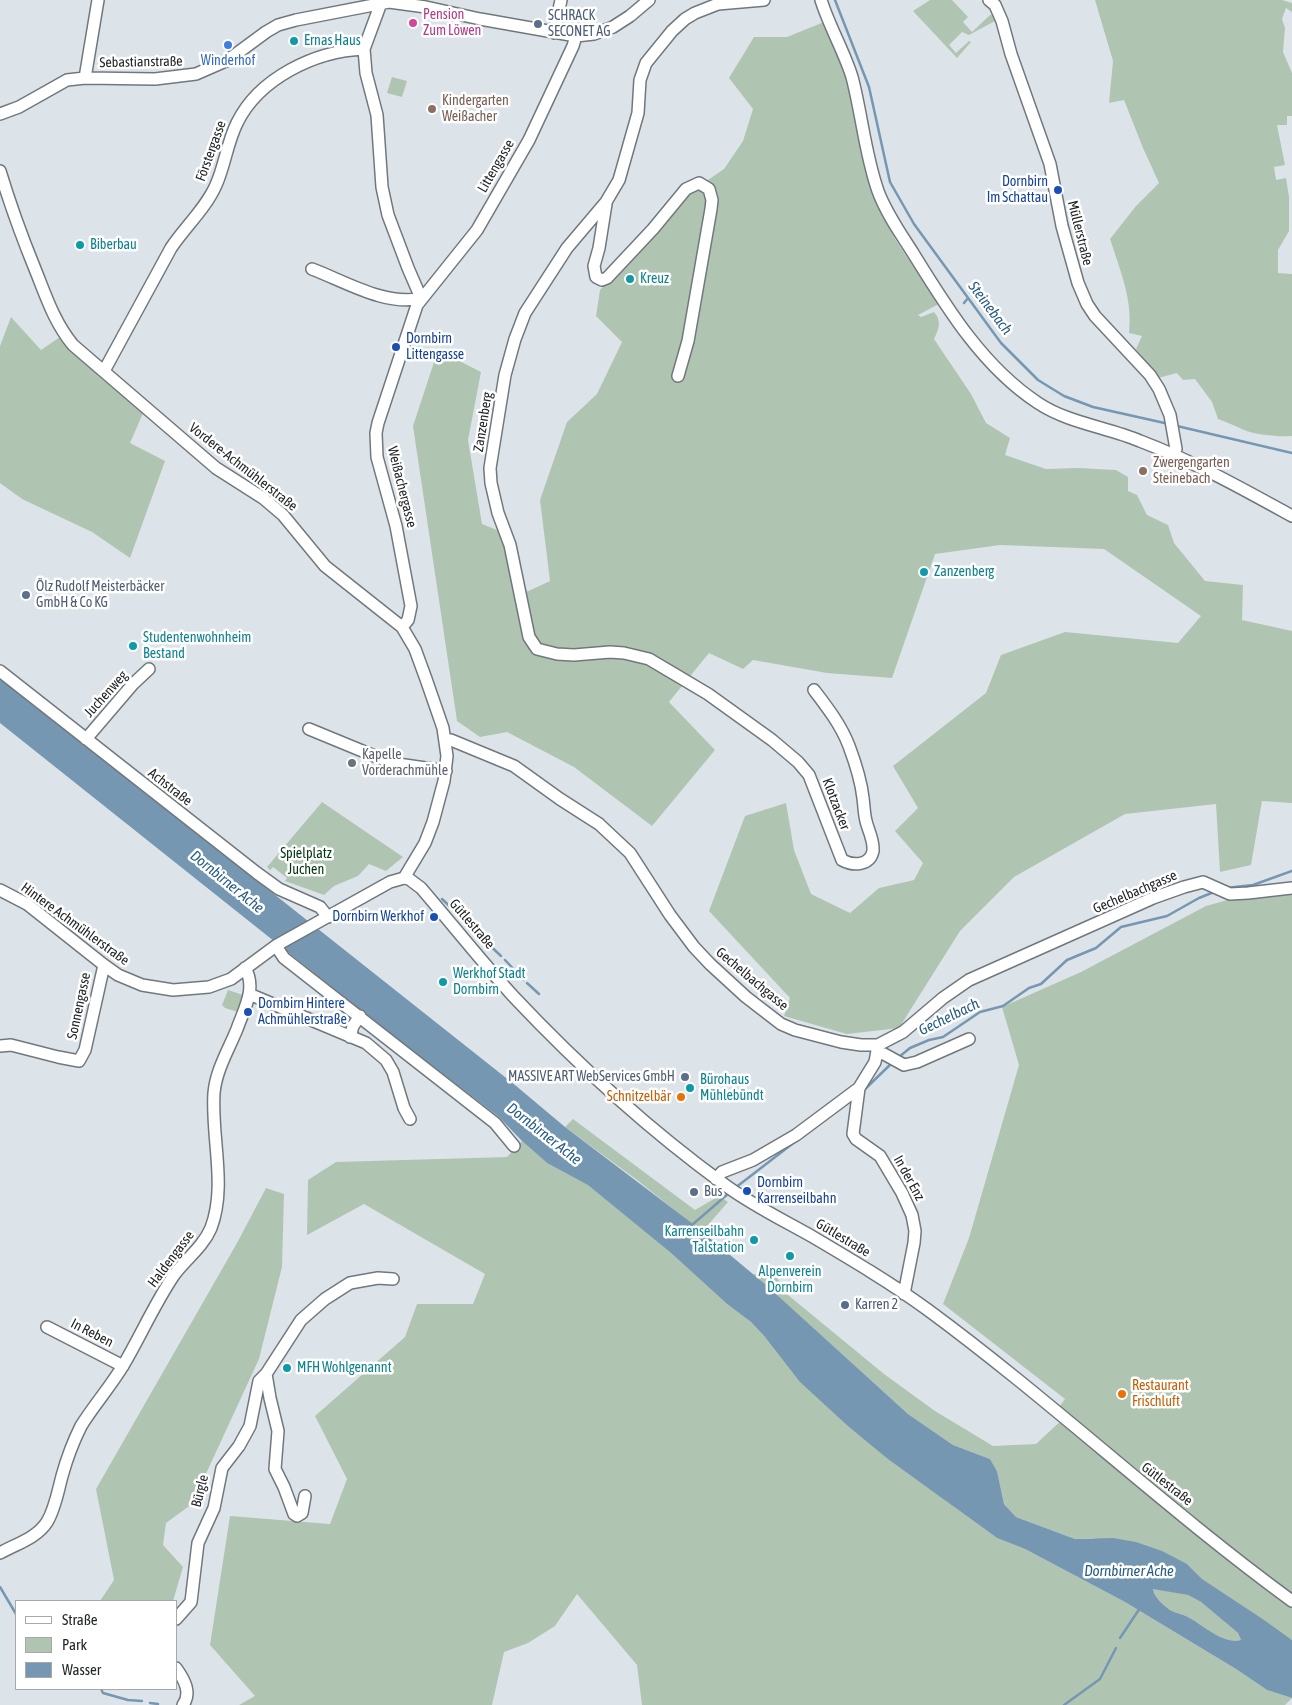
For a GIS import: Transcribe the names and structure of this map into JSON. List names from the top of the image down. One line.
{"streets":{"street":["Sebastianstraße","Förstergasse","Littengasse","Müllerstraße","Zanzenberg","Vordere-Achmühlerstraße","Weißachergasse","Juchenweg","Achstraße","Klotzacker","Gechelbachgasse","Hintere Achmühlerstraße","Gütlestraße","Sonnengasse","In der Enz","Haldengasse","In Reben","Bürgle"]},"crossings":[["Sebastianstraße","Littengasse"],["Förstergasse","Vordere-Achmühlerstraße"],["Littengasse","Weißachergasse"],["Zanzenberg","Klotzacker"],["Vordere-Achmühlerstraße","Weißachergasse"],["Vordere-Achmühlerstraße","Gechelbachgasse"],["Vordere-Achmühlerstraße","Gütlestraße"],["Juchenweg","Achstraße"],["Gechelbachgasse","In der Enz"],["Hintere Achmühlerstraße","Sonnengasse"],["Gütlestraße","In der Enz"],["Haldengasse","In Reben"]],"water":["Steinebach","Dornbirner Ache","Gechelbach"],"parks":["Spielplatz Juchen"],"places":["Pension Zum Löwen","SCHRACK SECONET AG","Ernas Haus","Winderhof","Kindergarten Weißacher","Dornbirn Im Schattau","Biberbau","Kreuz","Dornbirn Littengasse","Zwergengarten Steinebach","Zanzenberg","Ölz Rudolf Meisterbäcker GmbH & Co KG","Studentenwohnheim Bestand","Kapelle Vorderachmühle","Dornbirn Werkhof","Werkhof Stadt Dornbirn","Dornbirn Hintere Achmühlerstraße","MASSIVE ART WebServices GmbH","Bürohaus Mühlebündt","Schnitzelbär","Dornbirn Karrenseilbahn","Bus","Karrenseilbahn Talstation","Alpenverein Dornbirn","Karren 2","MFH Wohlgenannt","Restaurant Frischluft"],"legend":["Straße","Park","Wasser"]}
